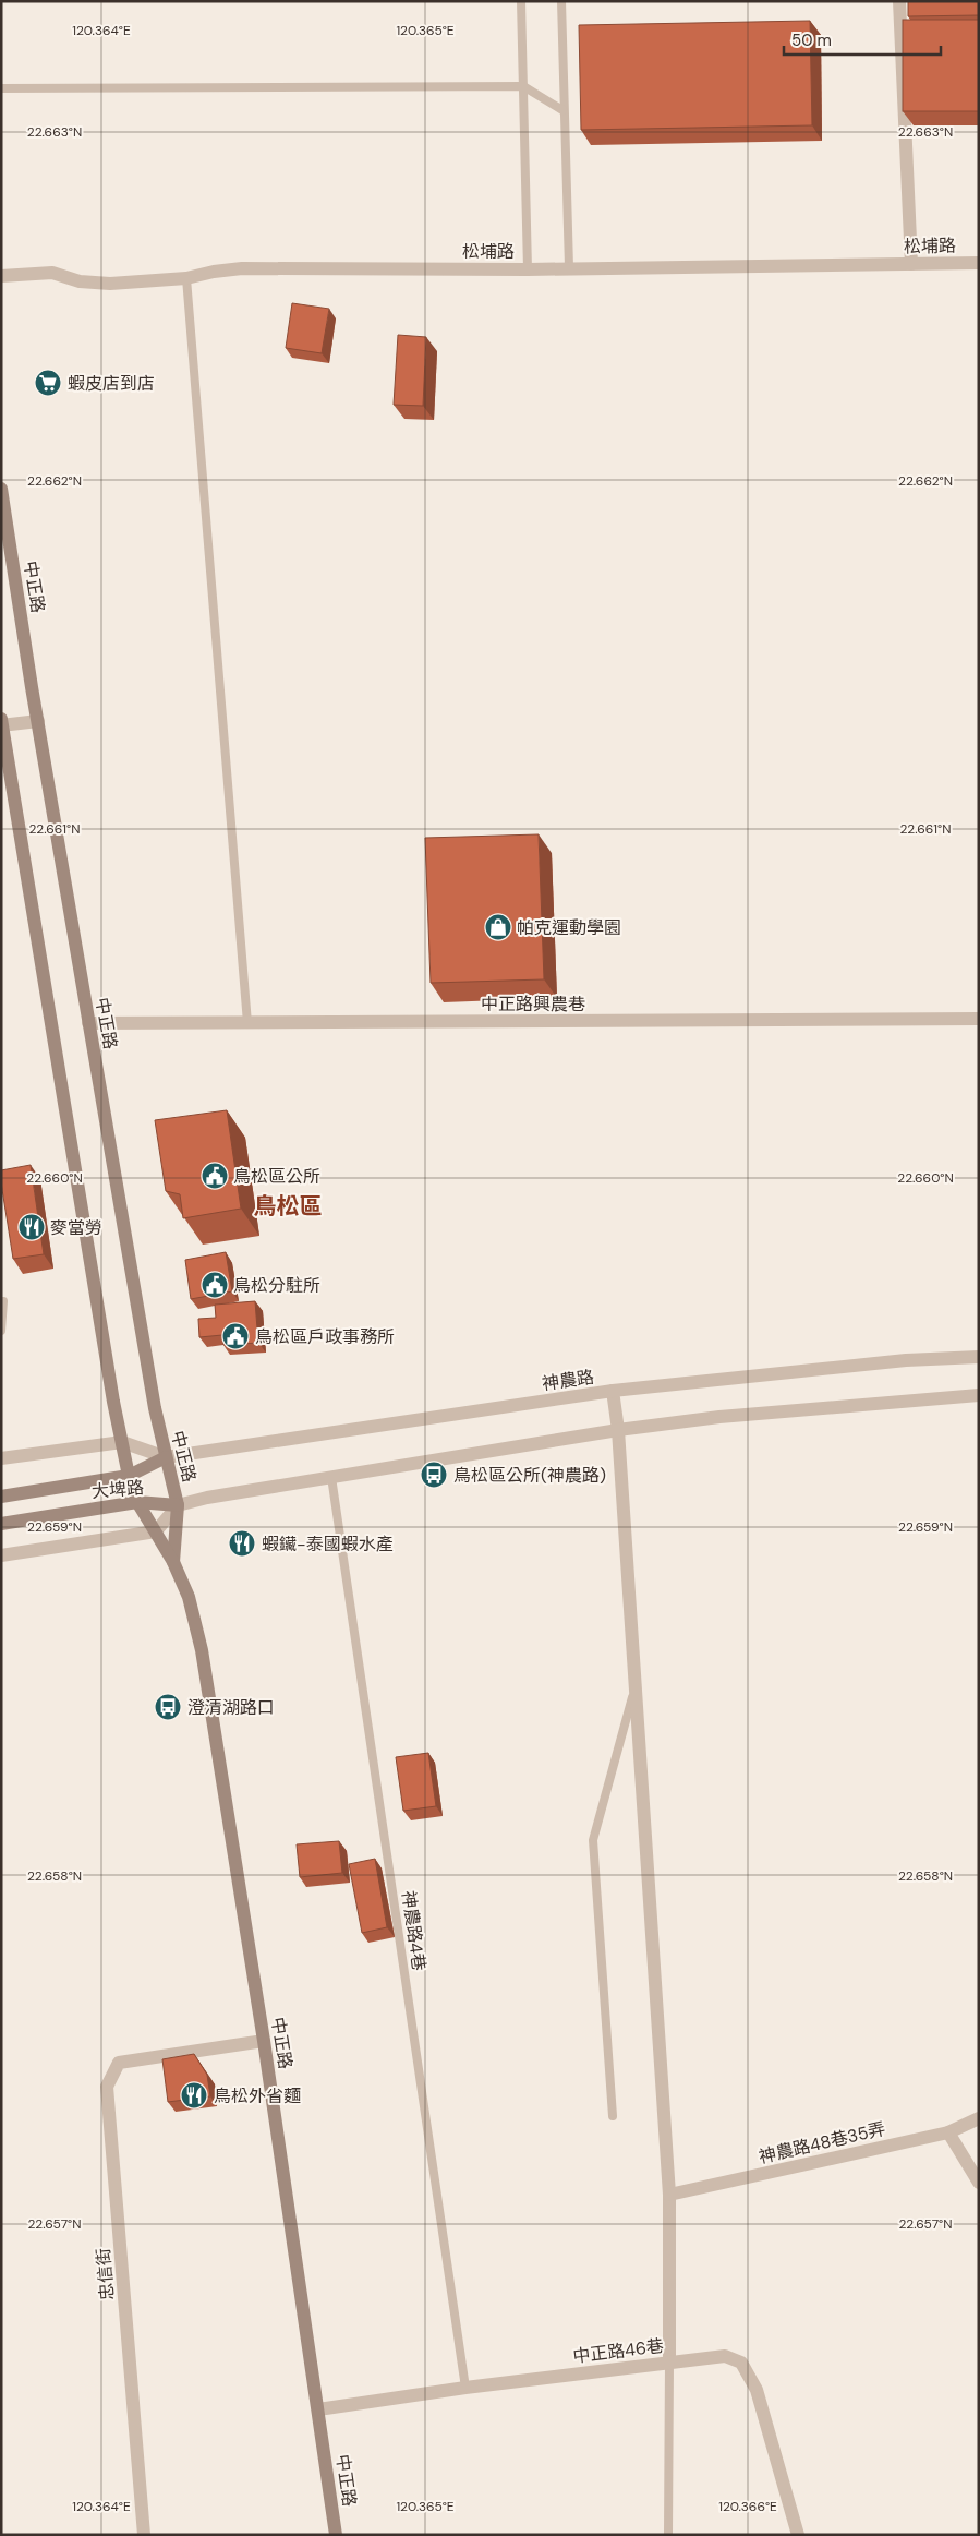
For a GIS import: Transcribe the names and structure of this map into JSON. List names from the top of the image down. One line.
{"streets":{"main road":["中正路","大埤路"],"street":["松埔路","中正路興農巷","神農路","神農路48巷35弄","忠信街","中正路46巷"],"lane":["神農路4巷"]},"crossings":[["中正路","中正路興農巷"],["中正路","神農路"],["中正路","大埤路"],["中正路","忠信街"],["中正路","中正路46巷"],["神農路","大埤路"],["神農路4巷","中正路46巷"]],"districts":["鳥松區"],"places":{"supermarket":["蝦皮店到店"],"shop":["帕克運動學園"],"public building":["鳥松區公所","鳥松分駐所","鳥松區戶政事務所"],"restaurant":["麥當勞","蝦鑶-泰國蝦水產","鳥松外省麵"],"bus stop":["鳥松區公所(神農路)","澄清湖路口"]},"scale_bar":"50 m","coordinates":["120.364°E","120.365°E","22.663°N","22.662°N","22.661°N","22.660°N","22.659°N","22.658°N","22.657°N","120.366°E"]}
